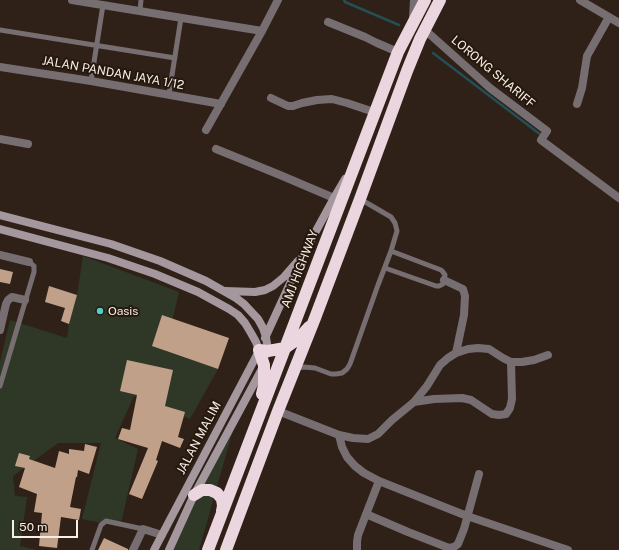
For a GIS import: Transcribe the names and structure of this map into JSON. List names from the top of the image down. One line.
{"streets":{"highway":["AMJ HIGHWAY"],"main road":["JALAN MALIM"],"street":["LORONG SHARIFF","JALAN PANDAN JAYA 1/12"]},"places":["Oasis"],"scale_bar":"50 m"}
